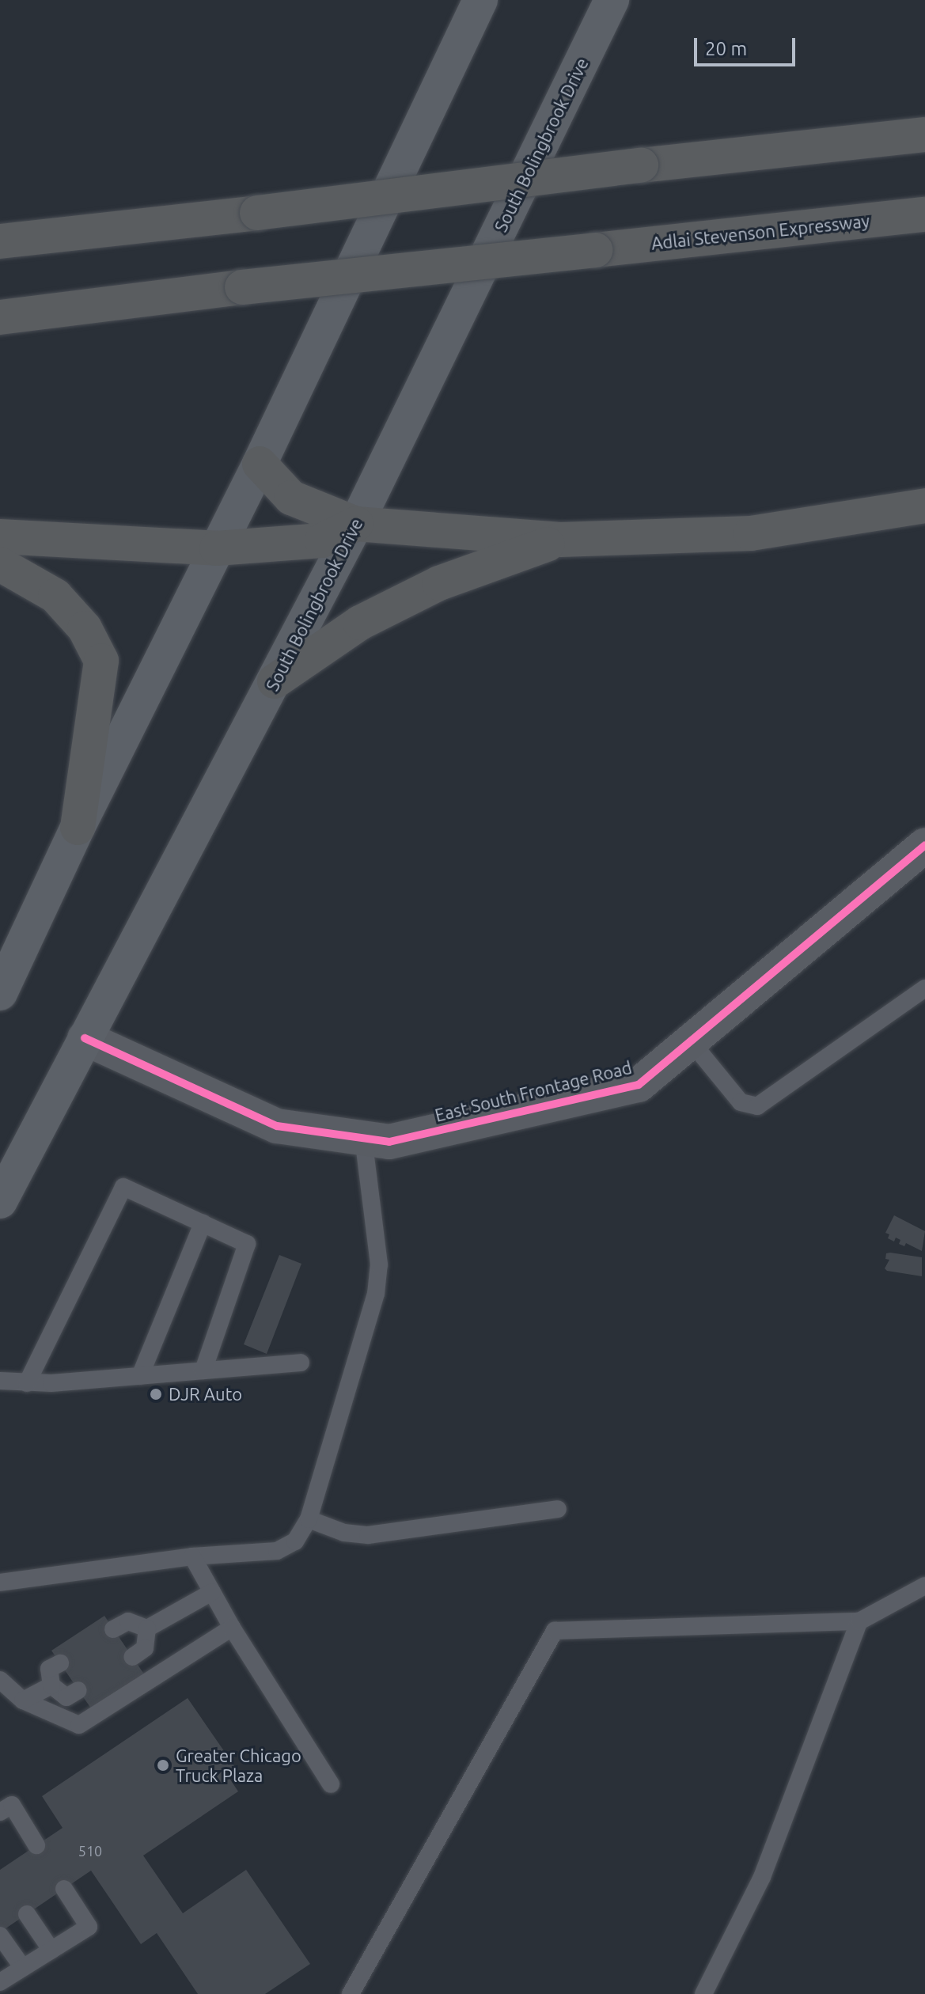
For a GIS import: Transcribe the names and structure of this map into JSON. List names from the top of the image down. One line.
{"streets":{"highway":["Adlai Stevenson Expressway"],"main road":["South Bolingbrook Drive"],"street":["East South Frontage Road"]},"crossings":[["South Bolingbrook Drive","East South Frontage Road"]],"places":["DJR Auto","Greater Chicago Truck Plaza"],"house_numbers":["510"],"scale_bar":"20 m"}
